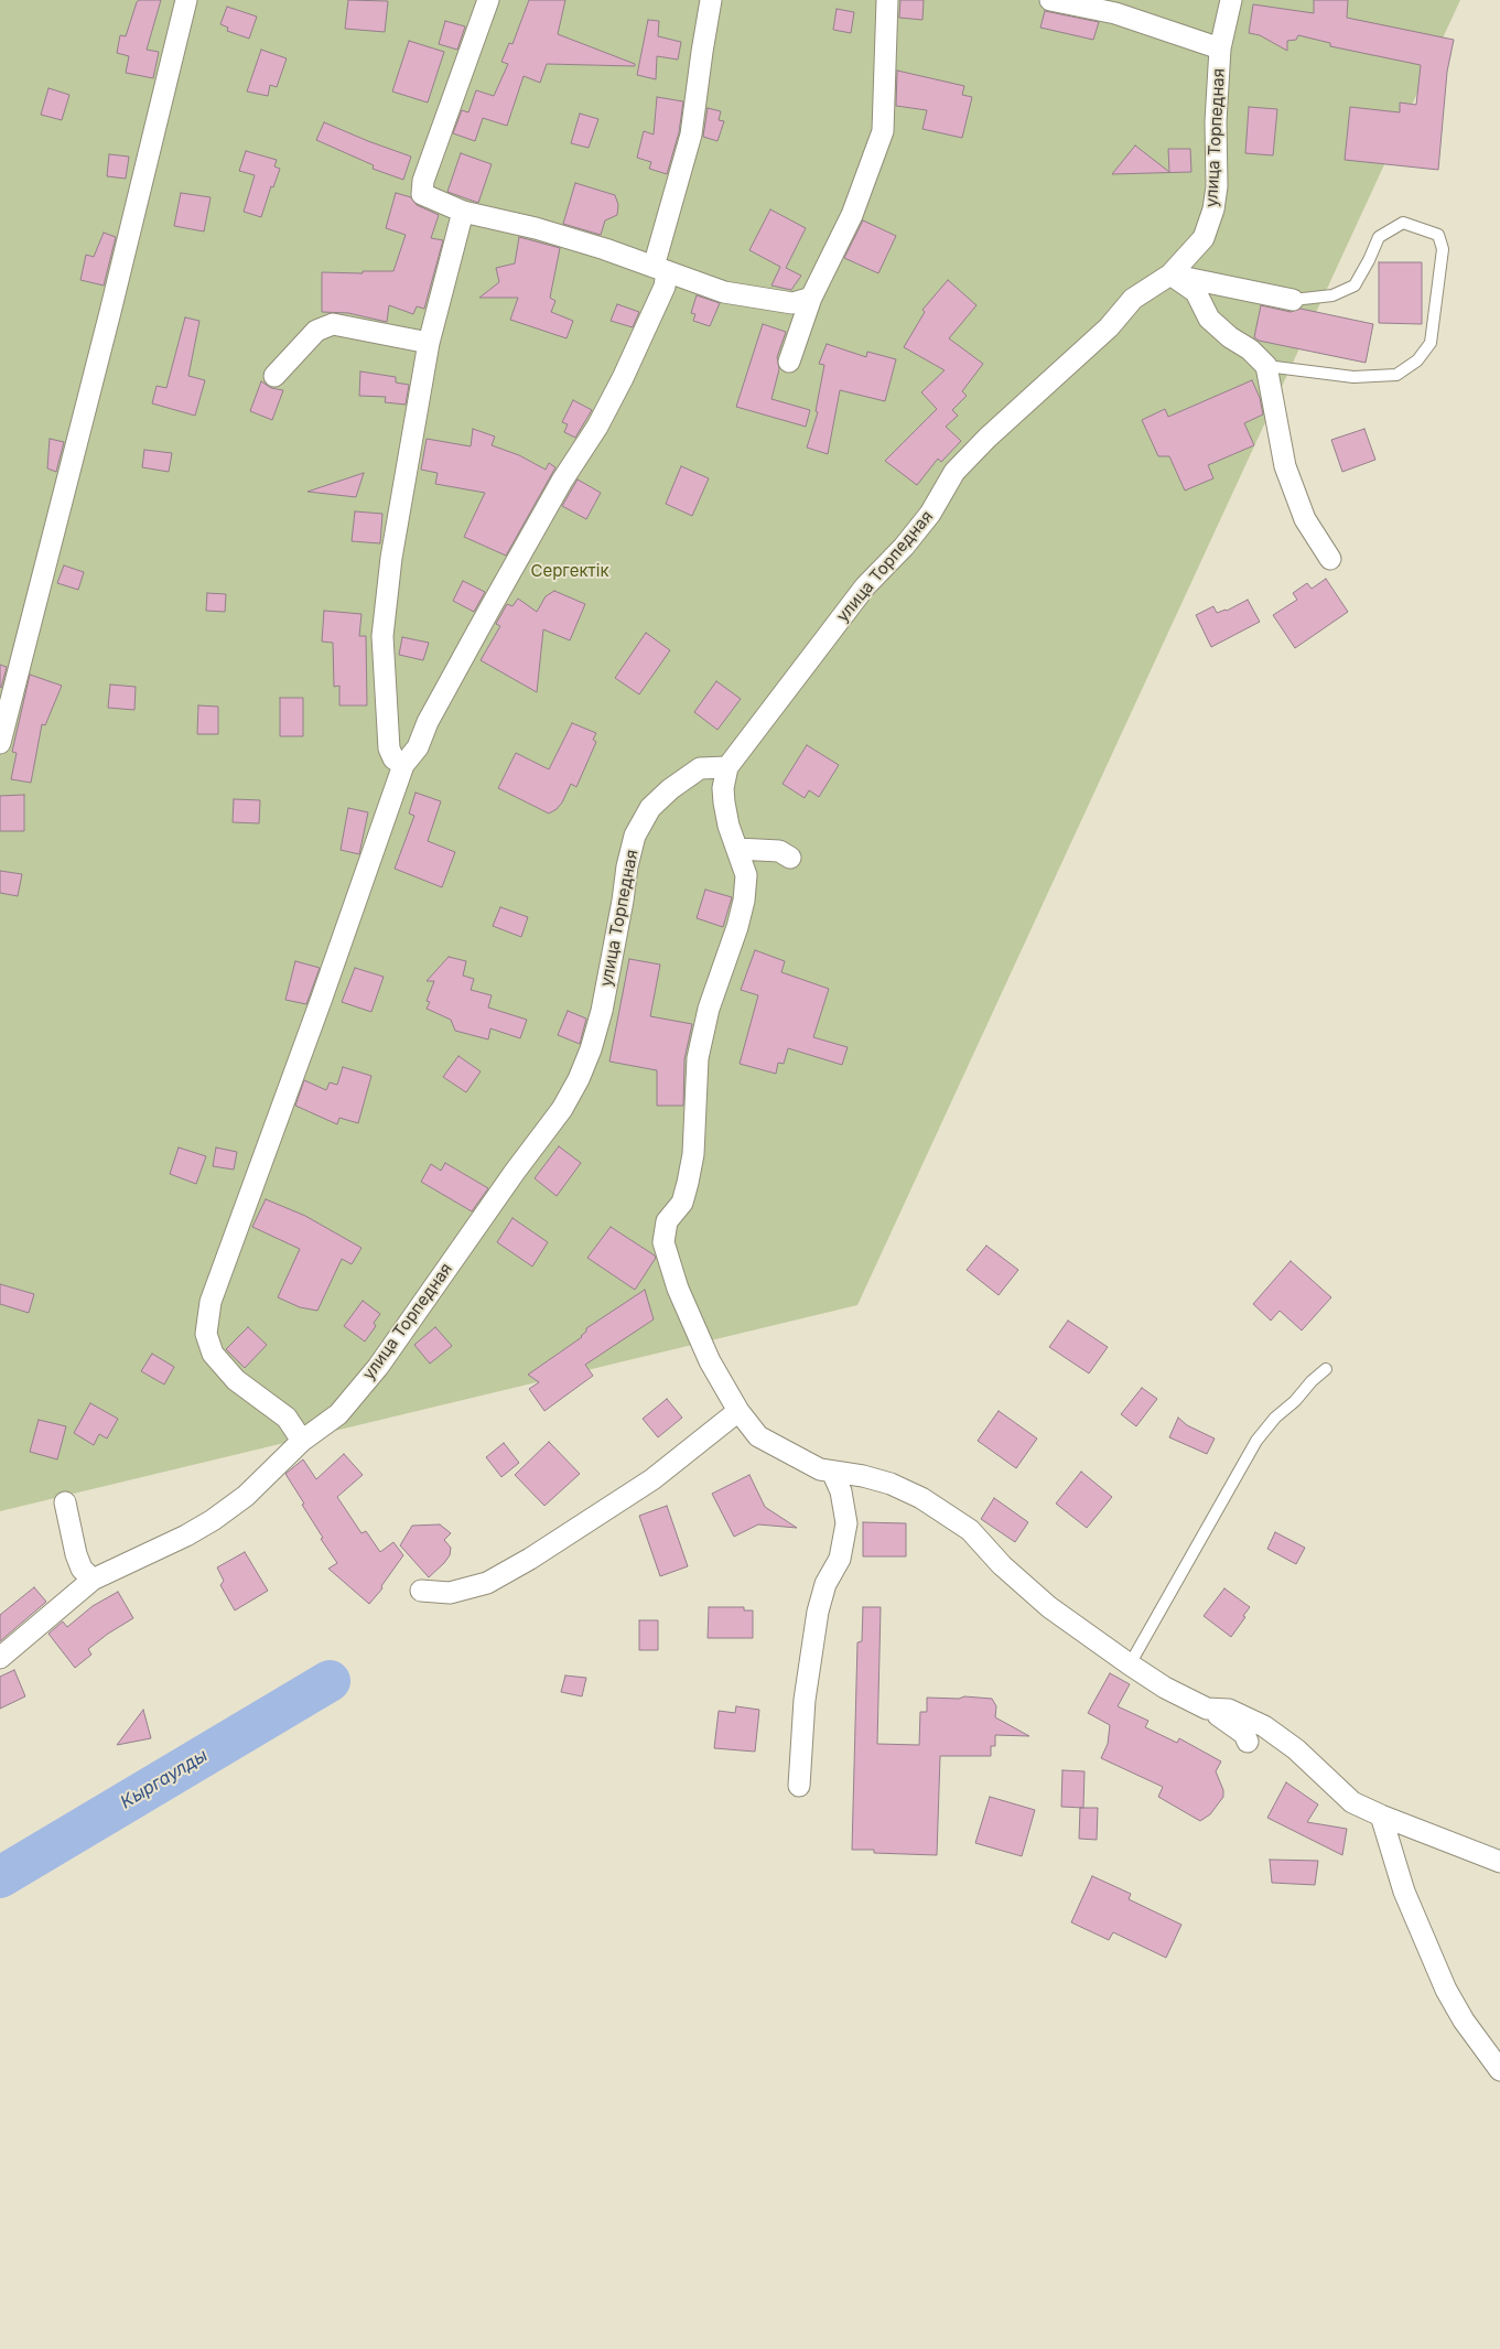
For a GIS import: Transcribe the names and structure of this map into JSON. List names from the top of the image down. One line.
{"streets":{"street":["улица Торпедная"]},"water":["Кыргаулды"],"parks":["Сергектік"]}
